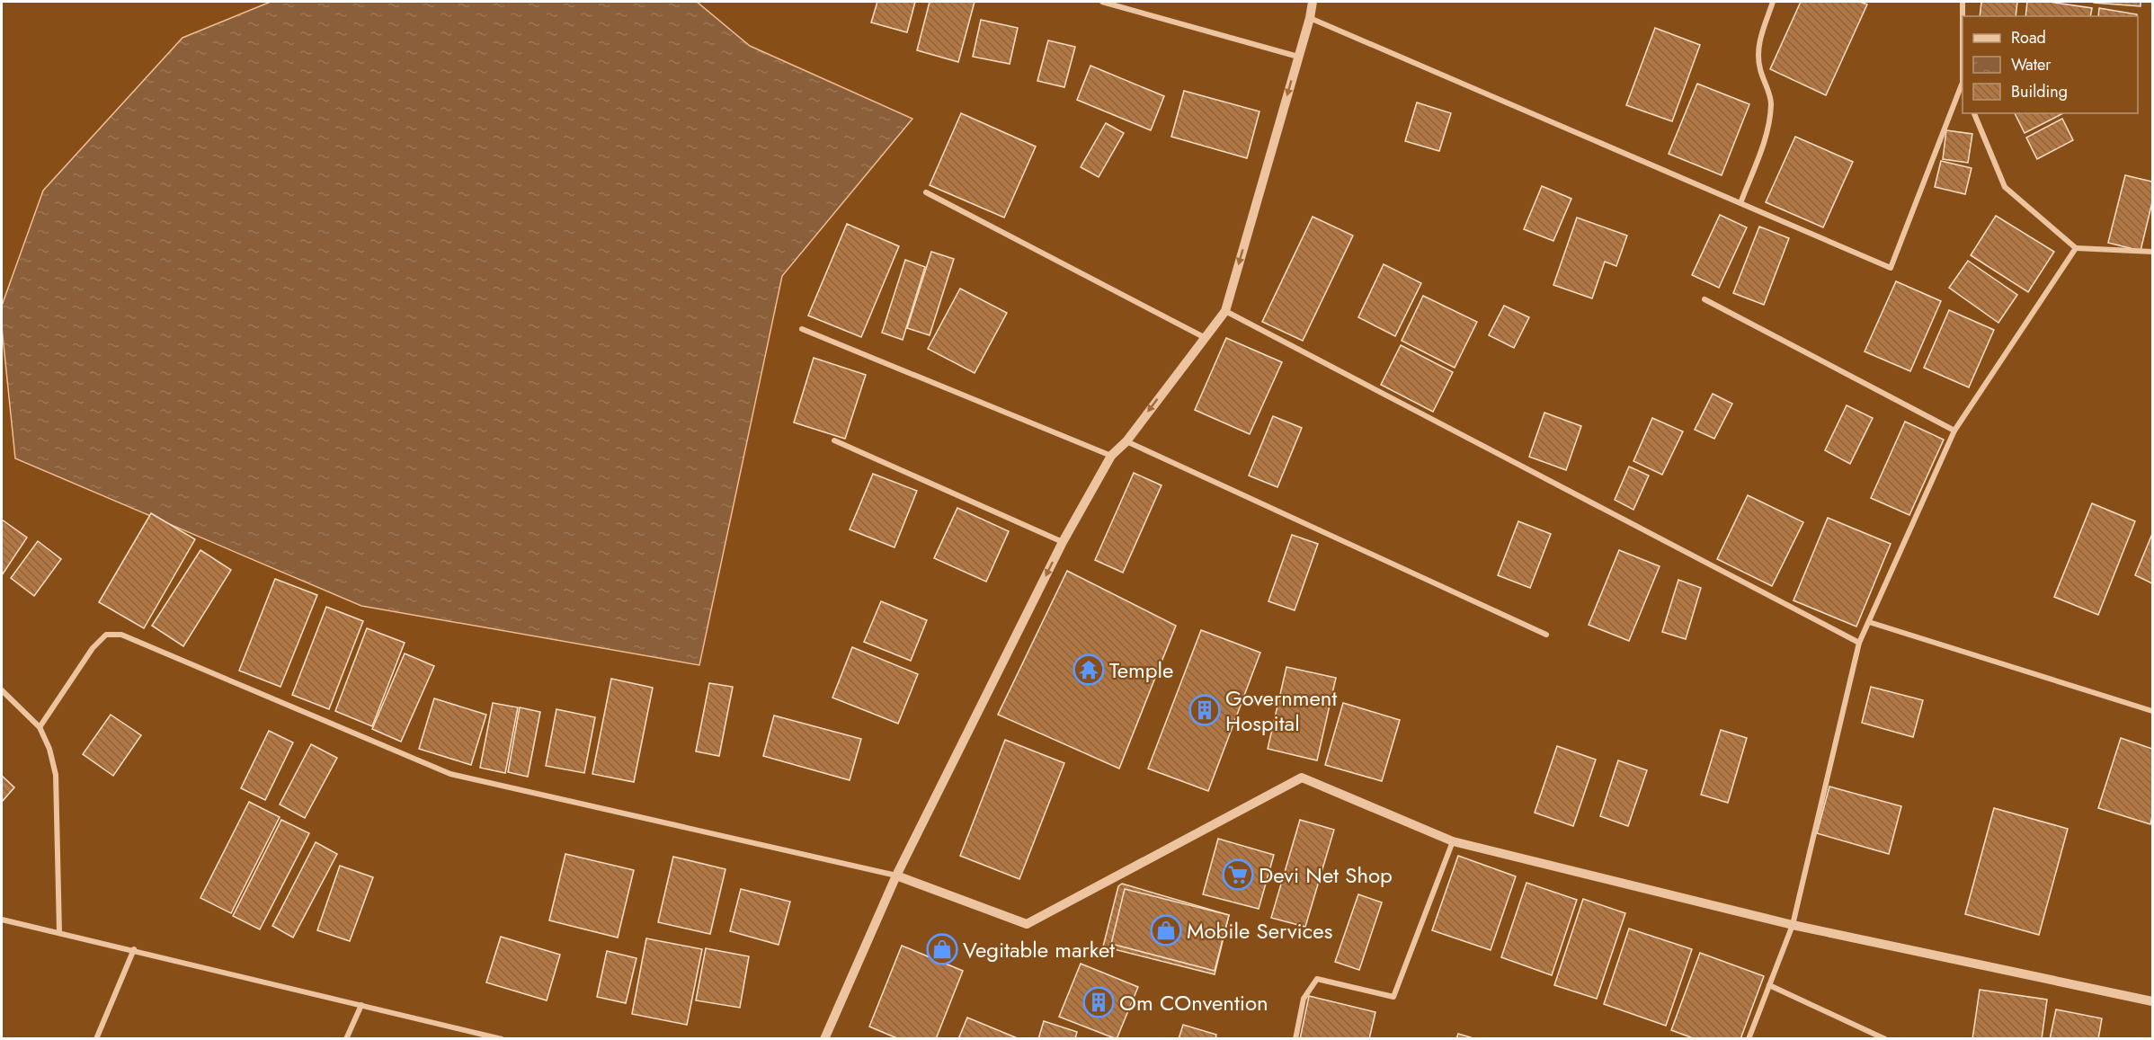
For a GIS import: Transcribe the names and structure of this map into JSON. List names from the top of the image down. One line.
{"places":{"temple":["Temple"],"building":["Government Hospital","Om COnvention"],"supermarket":["Devi Net Shop"],"shop":["Mobile Services","Vegitable market"]},"legend":["Road","Water","Building"]}
